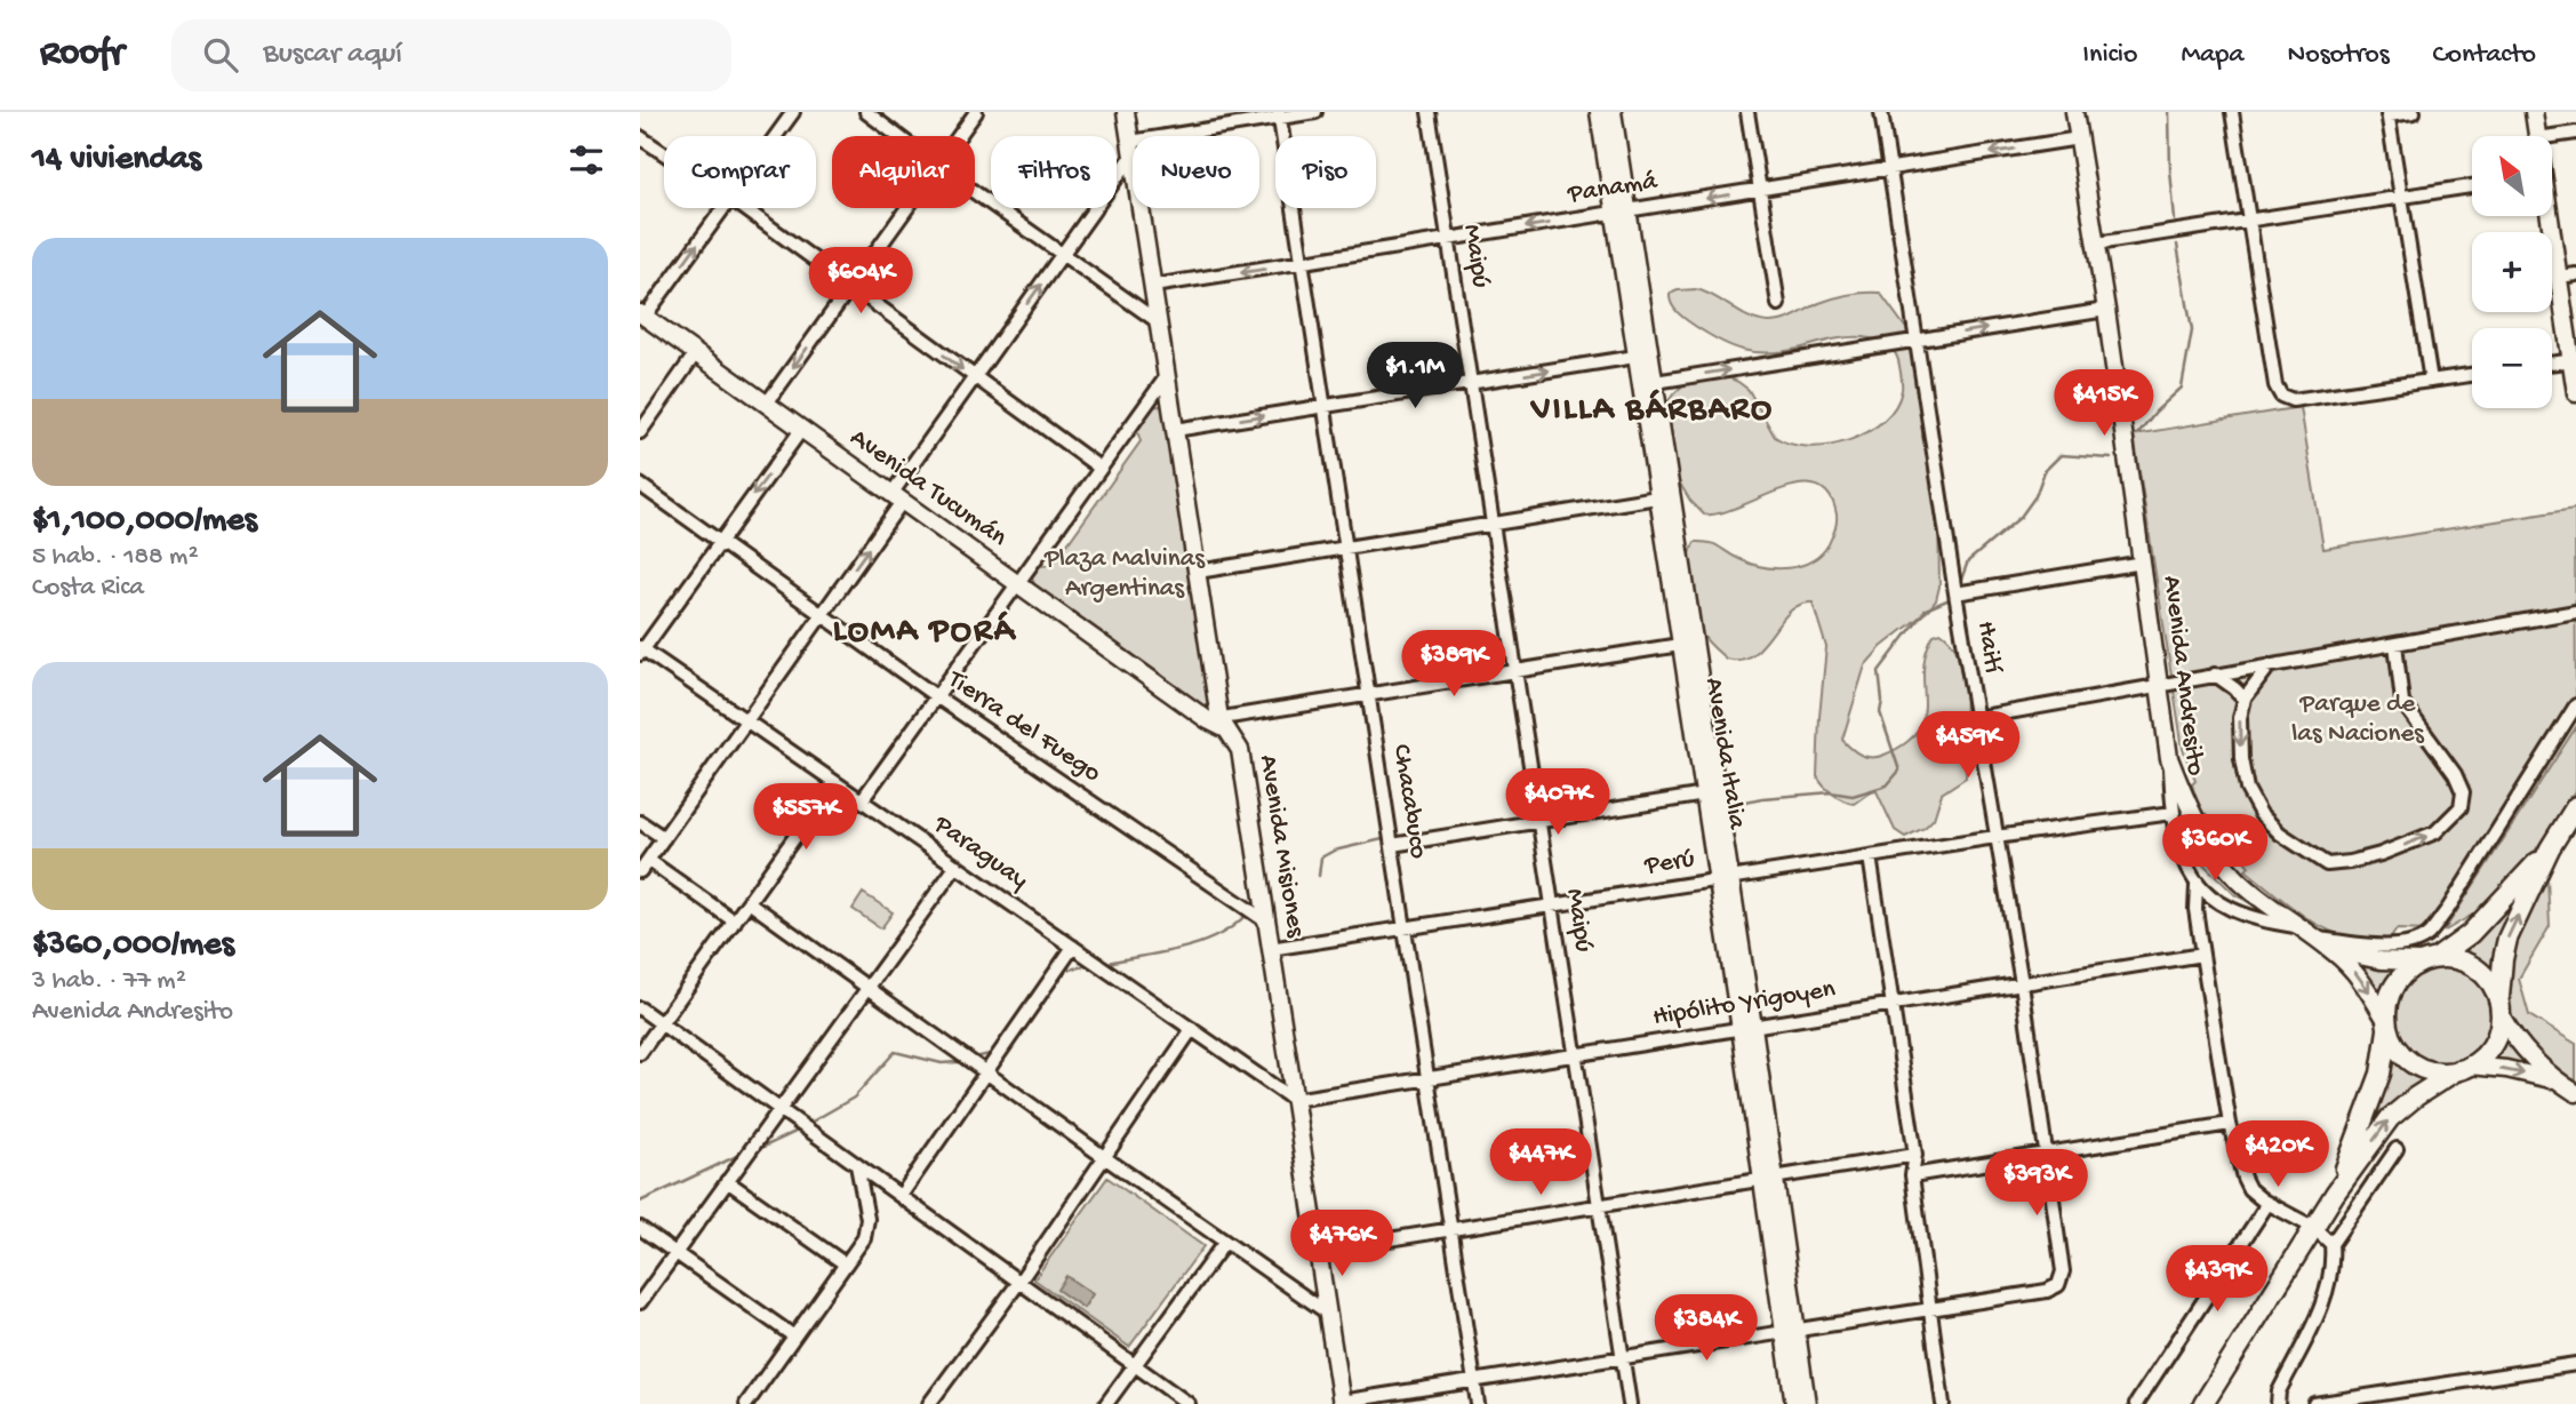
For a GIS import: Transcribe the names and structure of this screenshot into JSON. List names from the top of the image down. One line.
{"streets":{"main road":["Avenida Tucumán","Avenida Andresito","Avenida Italia","Avenida Misiones"],"street":["Panamá","Maipú","Haití","Tierra del Fuego","Chacabuco","Paraguay","Perú","Hipólito Yrigoyen"]},"crossings":[["Panamá","Maipú"],["Panamá","Haití"],["Panamá","Avenida Andresito"],["Panamá","Avenida Italia"],["Panamá","Chacabuco"],["Panamá","Avenida Misiones"],["Maipú","Perú"],["Maipú","Hipólito Yrigoyen"],["Avenida Tucumán","Avenida Misiones"],["Haití","Perú"],["Haití","Hipólito Yrigoyen"],["Avenida Andresito","Perú"],["Avenida Andresito","Hipólito Yrigoyen"],["Tierra del Fuego","Avenida Misiones"],["Avenida Italia","Perú"],["Avenida Italia","Hipólito Yrigoyen"],["Chacabuco","Perú"],["Chacabuco","Hipólito Yrigoyen"],["Avenida Misiones","Paraguay"],["Avenida Misiones","Perú"],["Avenida Misiones","Hipólito Yrigoyen"],["Paraguay","Hipólito Yrigoyen"]],"one_way":["Panamá"],"districts":["VILLA BÁRBARO","LOMA PORÁ"],"parks":["Plaza Malvinas Argentinas","Parque de las Naciones"],"north":"top left","page":{"header":"Roofr","search":"Buscar aquí","nav":["Inicio","Mapa","Nosotros","Contacto"],"heading":"14 viviendas","map_buttons":["+","−"],"chip":["Comprar","Alquilar","Filtros","Nuevo","Piso"],"list":[{"name":"$1,100,000/mes","note":"5 hab. · 188 m² · Costa Rica"},{"name":"$360,000/mes","note":"3 hab. · 77 m² · Avenida Andresito"}],"price":["$604K","$1.1M","$415K","$389K","$459K","$407K","$557K","$360K","$420K","$447K","$393K","$476K","$439K","$384K"]}}
